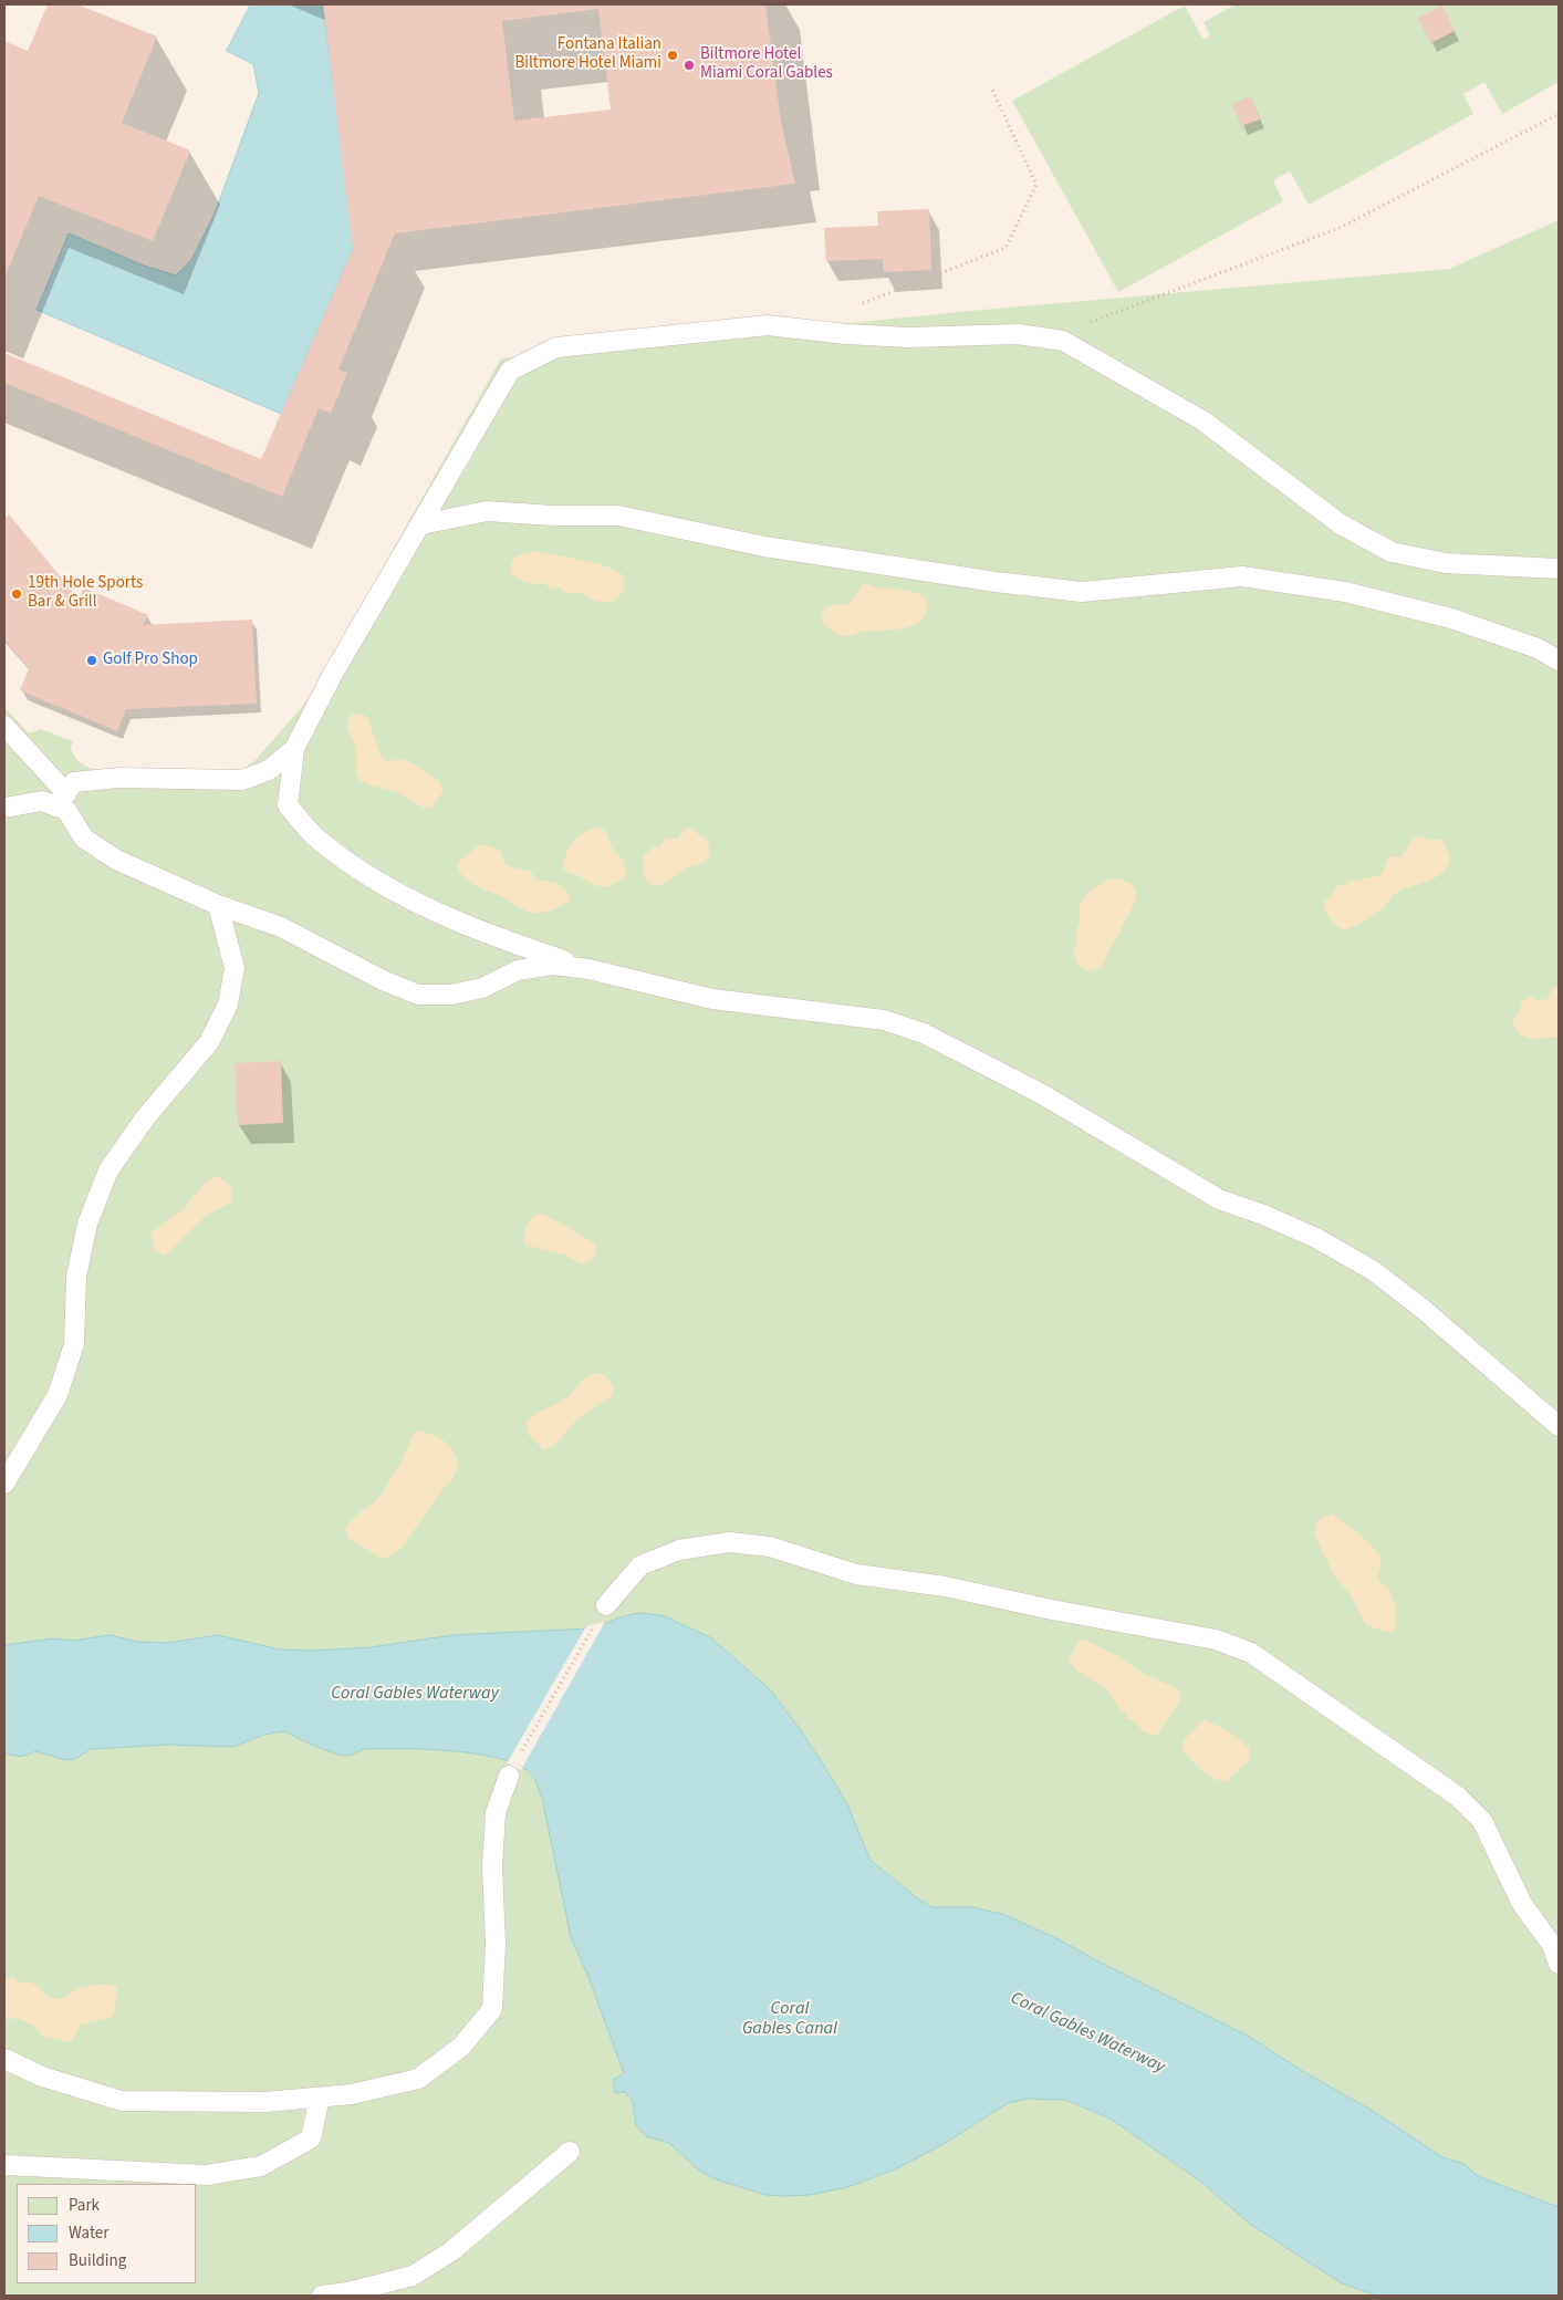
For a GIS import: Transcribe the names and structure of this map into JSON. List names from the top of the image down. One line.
{"water":["Coral Gables Waterway","Coral Gables Canal"],"places":["Fontana Italian Biltmore Hotel Miami","Biltmore Hotel Miami Coral Gables","19th Hole Sports Bar & Grill","Golf Pro Shop"],"legend":["Park","Water","Building"]}
